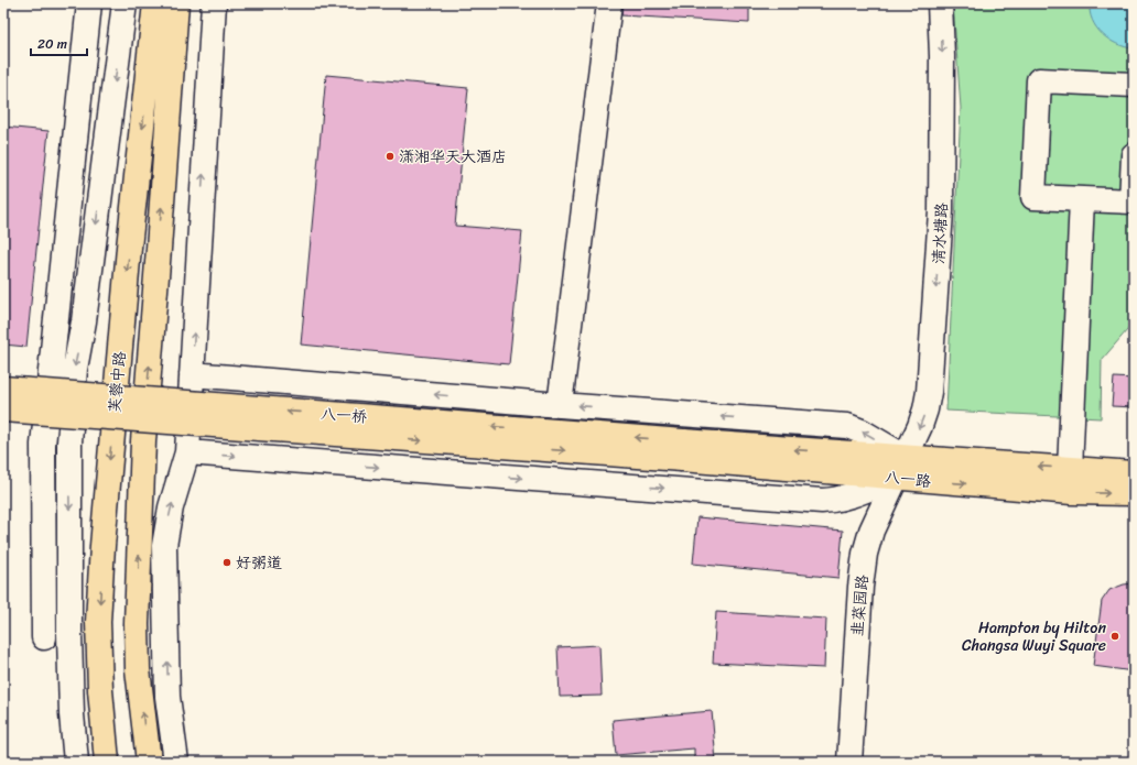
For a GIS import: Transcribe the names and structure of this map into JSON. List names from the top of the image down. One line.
{"streets":{"main road":["芙蓉中路","八一桥","八一路"],"street":["清水塘路","韭菜园路"]},"crossings":[["清水塘路","八一路"],["清水塘路","韭菜园路"],["八一桥","八一路"],["八一路","韭菜园路"]],"places":["潇湘华天大酒店","好粥道","Hampton by Hilton Changsa Wuyi Square"],"scale_bar":"20 m"}
